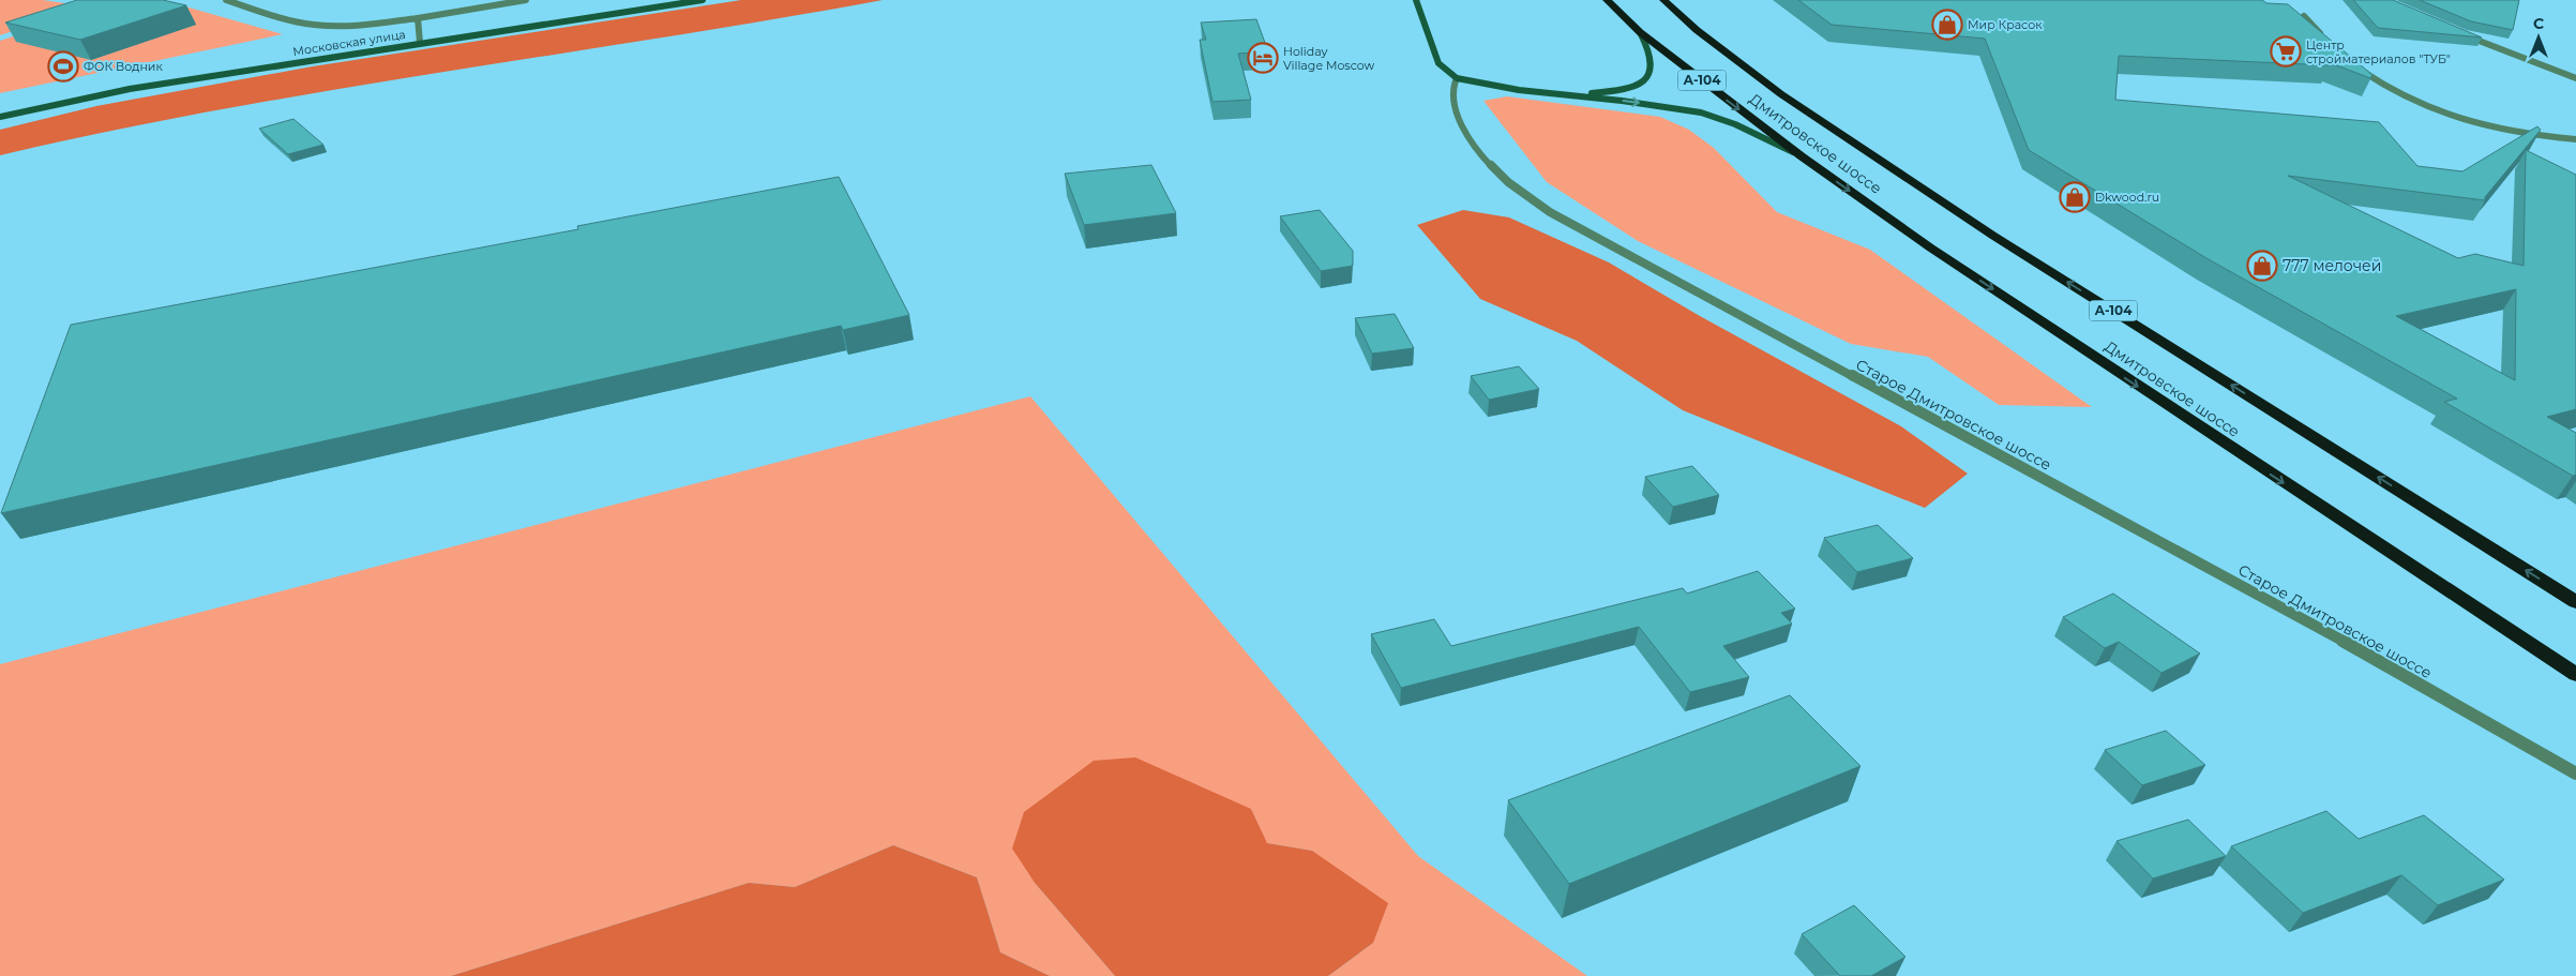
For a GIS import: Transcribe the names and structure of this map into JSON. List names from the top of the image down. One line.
{"streets":{"highway":["А-104","Дмитровское шоссе"],"main road":["Московская улица"],"street":["Старое Дмитровское шоссе"]},"crossings":[["А-104","Дмитровское шоссе"],["А-104","Старое Дмитровское шоссе"]],"places":{"shop":["Мир Красок","Dkwood.ru","777 мелочей"],"supermarket":["Центр стройматериалов \"ТУБ\""],"hotel":["Holiday Village Moscow"],"sports":["ФОК Водник"]},"north":"top"}
